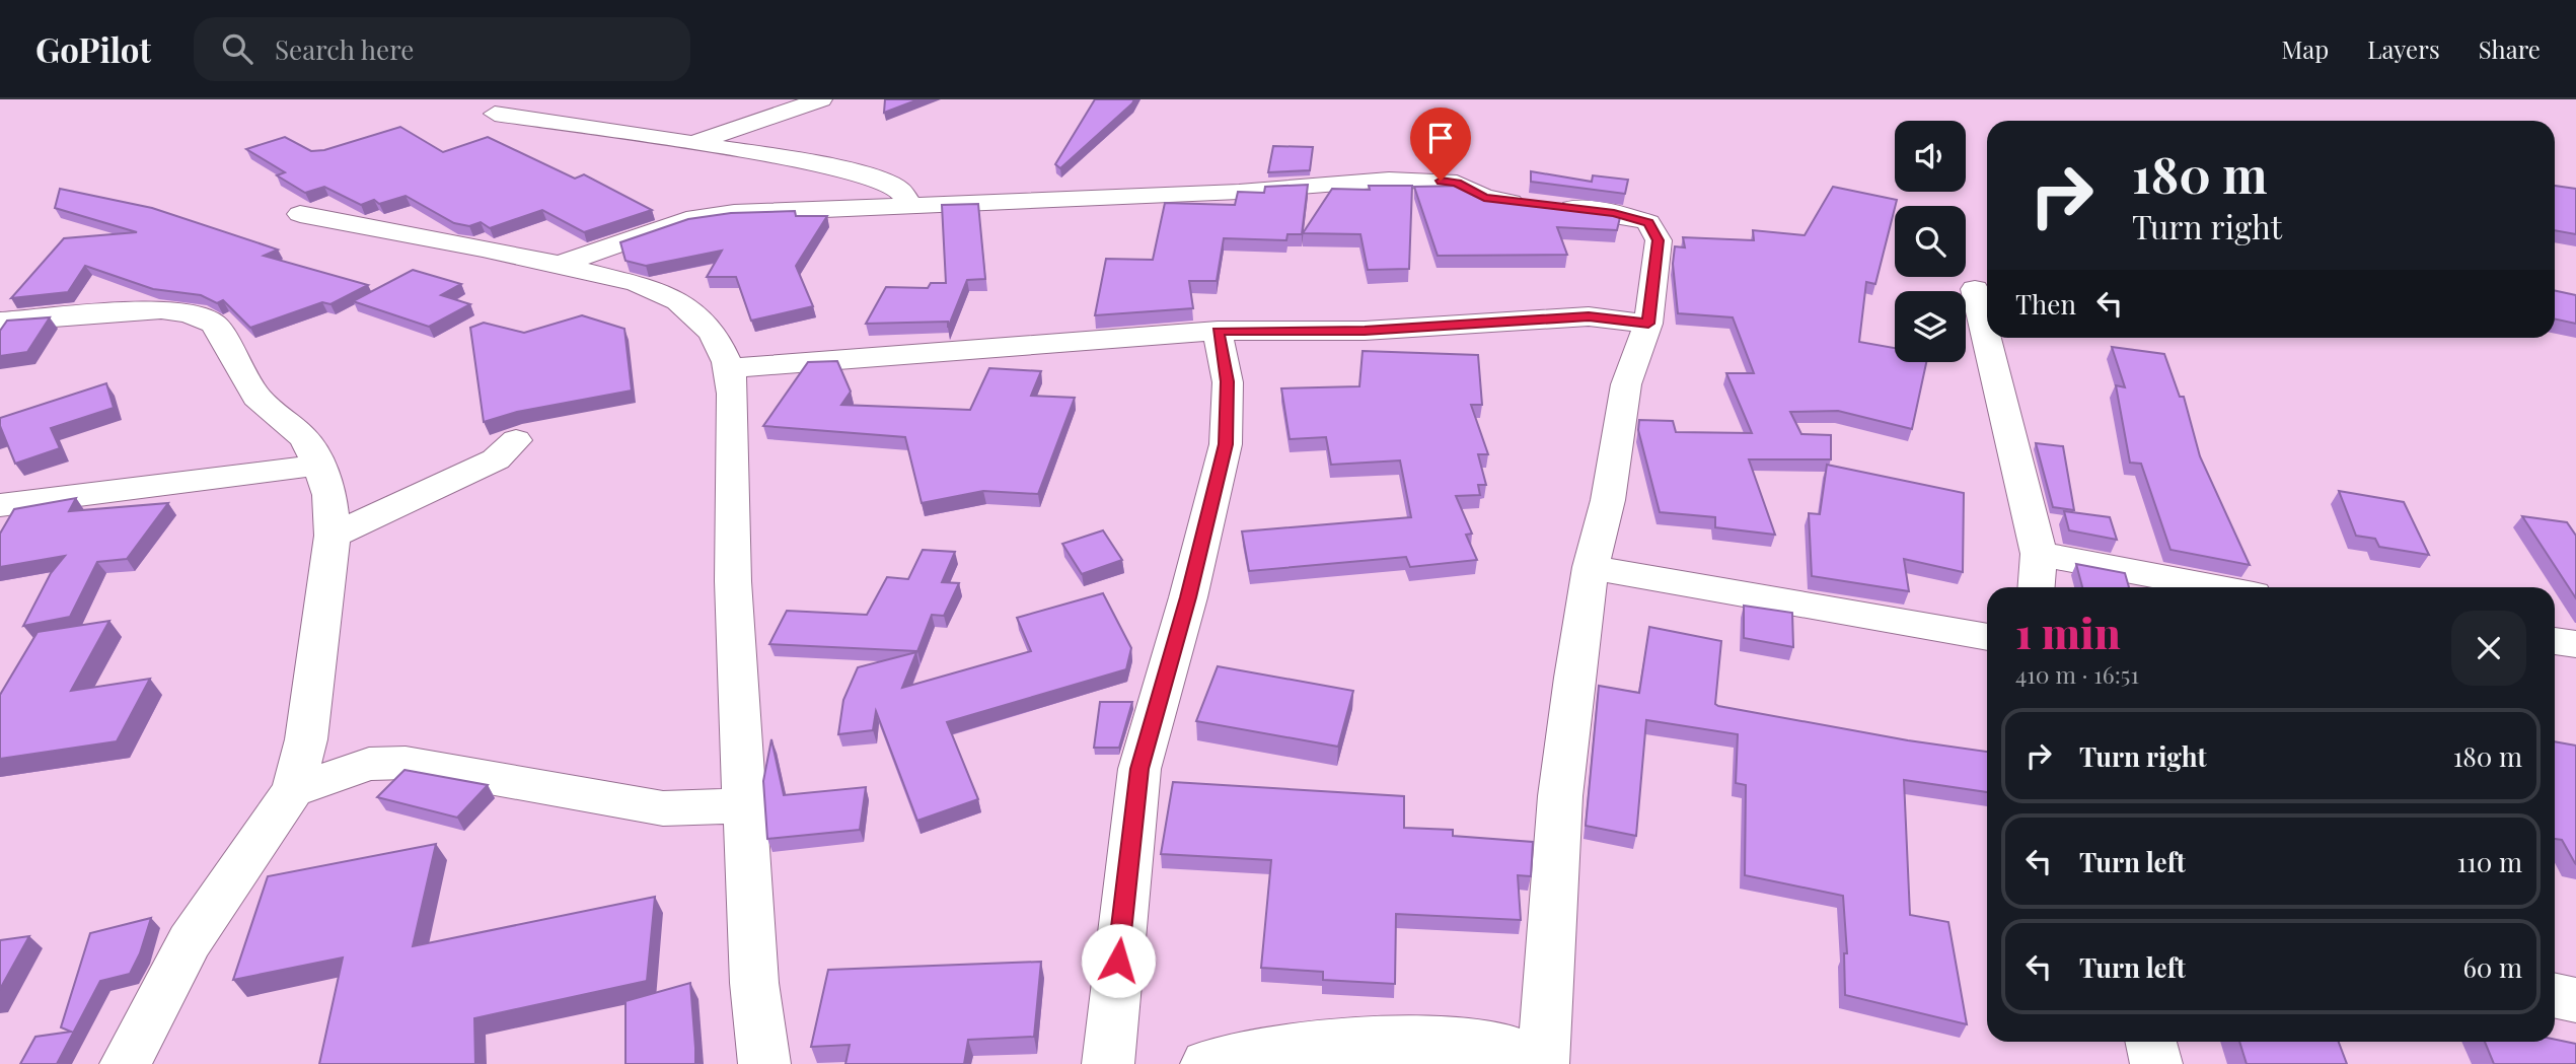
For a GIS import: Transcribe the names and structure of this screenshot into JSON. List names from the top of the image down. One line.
{"page":{"header":"GoPilot","search":"Search here","nav":["Map","Layers","Share"],"turn":["180 m","Turn right"],"then":"Then","heading":["1 min","410 m · 16:51"],"list":[{"name":"Turn right","value":"180 m"},{"name":"Turn left","value":"110 m"},{"name":"Turn left","value":"60 m"}]}}
